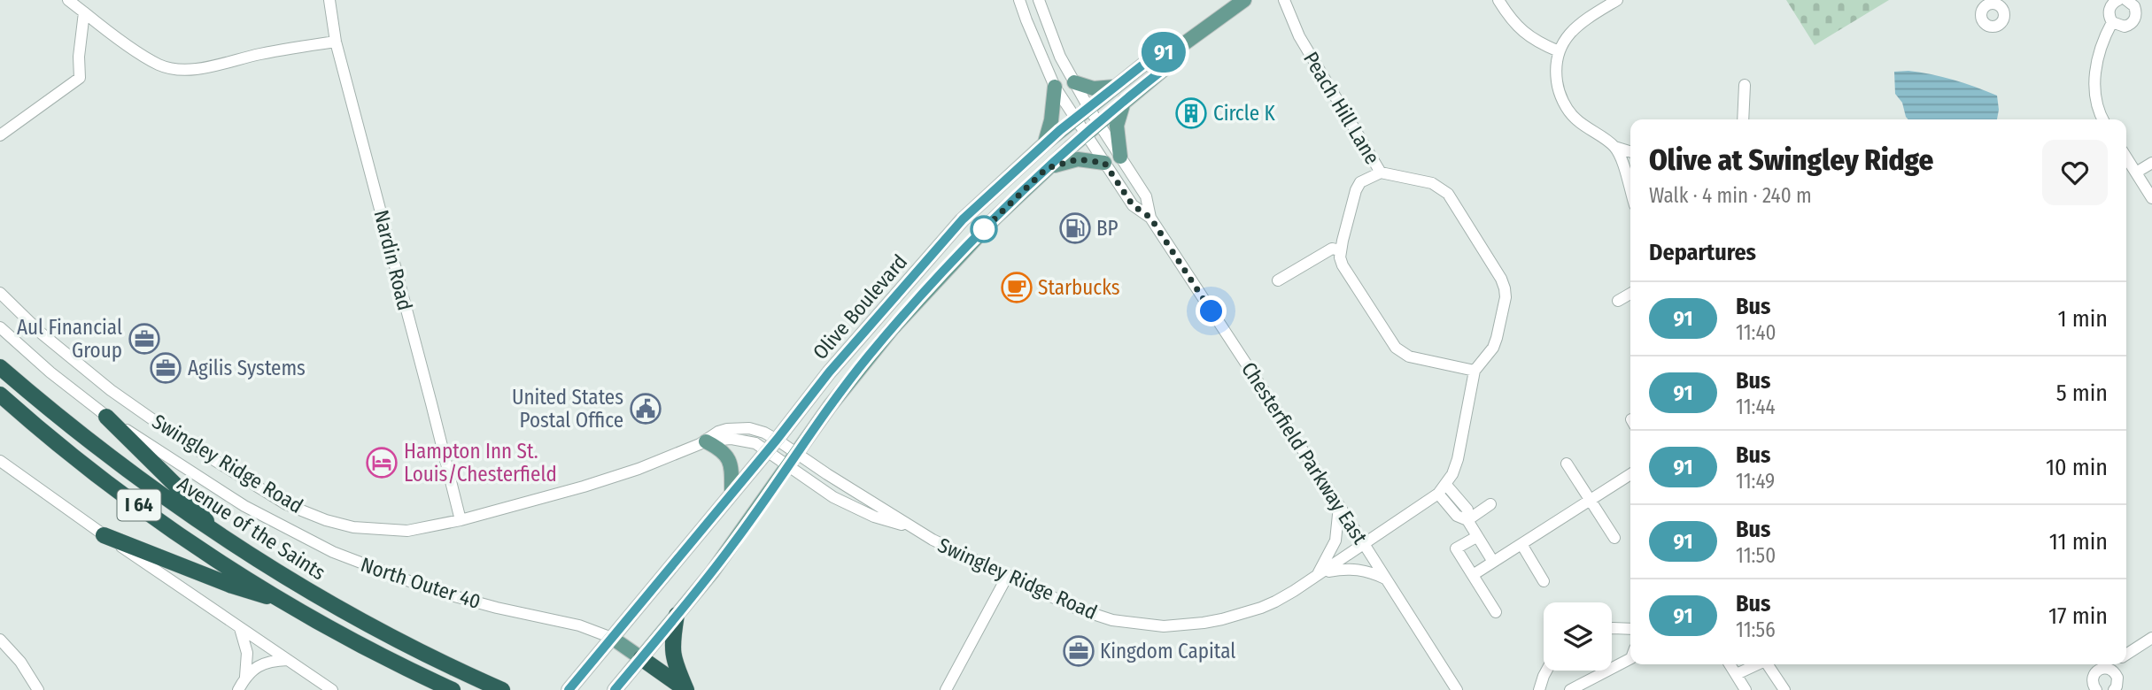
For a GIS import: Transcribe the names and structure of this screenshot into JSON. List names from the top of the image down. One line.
{"streets":{"highway":["I 64","Avenue of the Saints"],"main road":["Olive Boulevard"],"street":["Peach Hill Lane","Nardin Road","Chesterfield Parkway East","Swingley Ridge Road","North Outer 40"]},"crossings":[["Peach Hill Lane","Chesterfield Parkway East"],["Peach Hill Lane","Swingley Ridge Road"],["Nardin Road","Swingley Ridge Road"],["Olive Boulevard","Chesterfield Parkway East"],["Olive Boulevard","Swingley Ridge Road"],["Olive Boulevard","North Outer 40"],["Chesterfield Parkway East","Swingley Ridge Road"]],"places":{"building":["Circle K"],"fuel station":["BP"],"cafe":["Starbucks"],"office":["Aul Financial Group","Agilis Systems","Kingdom Capital"],"public building":["United States Postal Office"],"hotel":["Hampton Inn St. Louis/Chesterfield"]},"lines":["bus line 91"],"page":{"on_map":"91","heading":[["Olive at Swingley Ridge","Walk · 4 min · 240 m"],"Departures"],"list":[{"mark":"91","name":"Bus","note":"11:40","value":"1 min"},{"mark":"91","name":"Bus","note":"11:44","value":"5 min"},{"mark":"91","name":"Bus","note":"11:49","value":"10 min"},{"mark":"91","name":"Bus","note":"11:50","value":"11 min"},{"mark":"91","name":"Bus","note":"11:56","value":"17 min"}]}}
